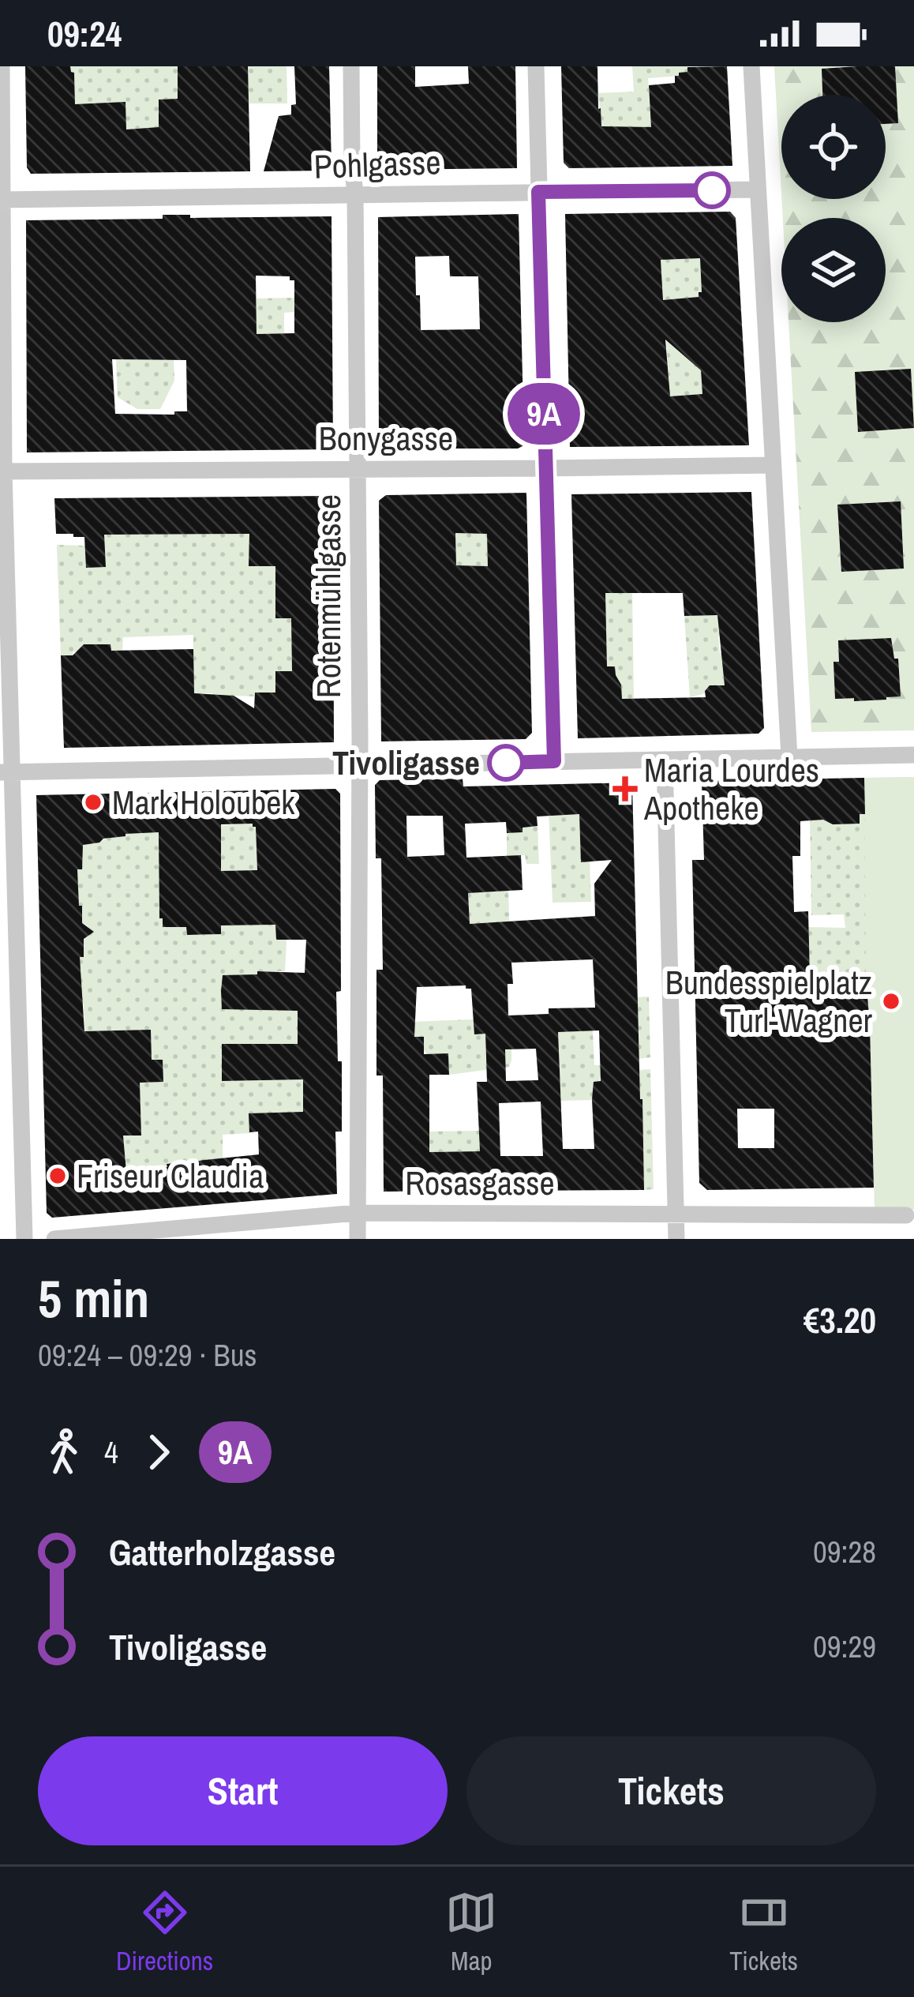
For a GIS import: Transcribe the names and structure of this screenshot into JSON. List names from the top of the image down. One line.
{"streets":{"street":["Pohlgasse","Bonygasse","Rotenmühlgasse","Rosasgasse"]},"crossings":[["Pohlgasse","Rotenmühlgasse"],["Bonygasse","Rotenmühlgasse"],["Rotenmühlgasse","Rosasgasse"]],"places":{"other":["Tivoligasse","Mark Holoubek","Bundesspielplatz Turl-Wagner","Friseur Claudia"],"health":["Maria Lourdes Apotheke"]},"lines":["bus line 9A"],"page":{"status":"09:24","on_map":"9A","heading":["5 min","09:24 – 09:29 · Bus","€3.20"],"legs":["4","9A"],"list":[{"name":"Gatterholzgasse","value":"09:28"},{"name":"Tivoligasse","value":"09:29"}],"buttons":["Start","Tickets"],"tabs":["Directions","Map","Tickets"]}}
